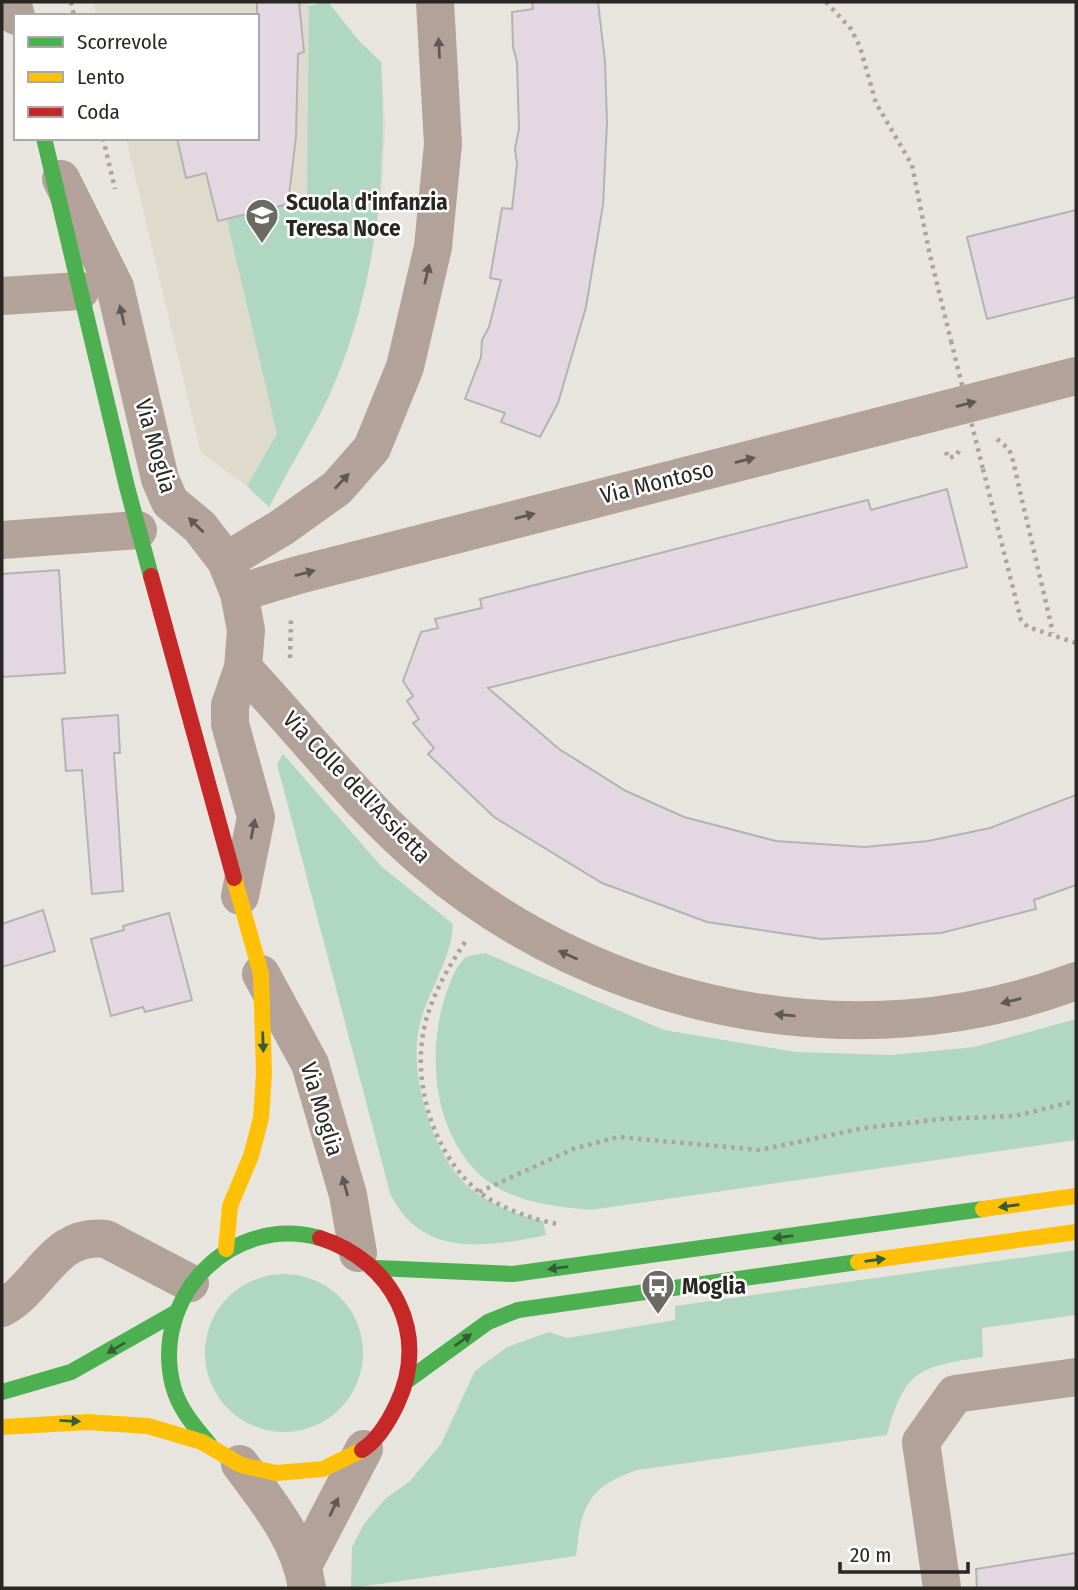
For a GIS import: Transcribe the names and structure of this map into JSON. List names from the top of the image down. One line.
{"streets":{"main road":["Via Moglia"],"street":["Via Montoso","Via Colle dell'Assietta"]},"crossings":[["Via Moglia","Via Montoso"],["Via Moglia","Via Colle dell'Assietta"]],"one_way":["Via Montoso","Via Colle dell'Assietta"],"places":{"school or university":["Scuola d'infanzia Teresa Noce"],"bus stop":["Moglia"]},"legend":["Scorrevole","Lento","Coda"],"scale_bar":"20 m"}
